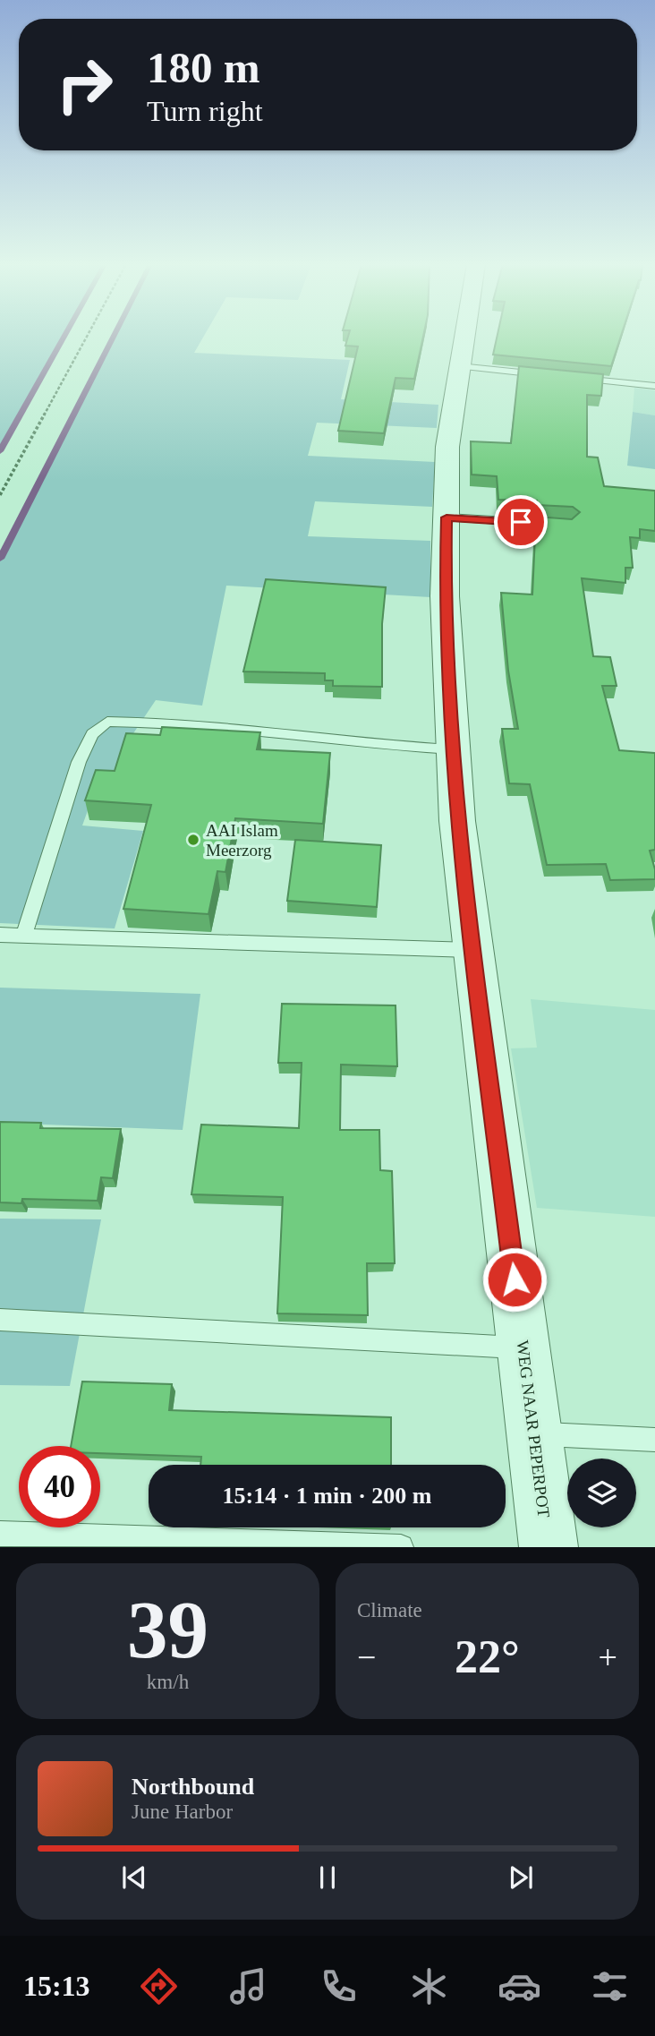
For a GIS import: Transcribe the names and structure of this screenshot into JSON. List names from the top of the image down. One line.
{"streets":{"street":["WEG NAAR PEPERPOT"]},"places":["AAI Islam Meerzorg"],"page":{"turn":["180 m","Turn right"],"limit":"40","trip":"15:14 · 1 min · 200 m","tile":[["39","km/h"],"Climate"],"heat":["−","22°","+"],"song":["Northbound","June Harbor"],"tabs":"15:13"}}
